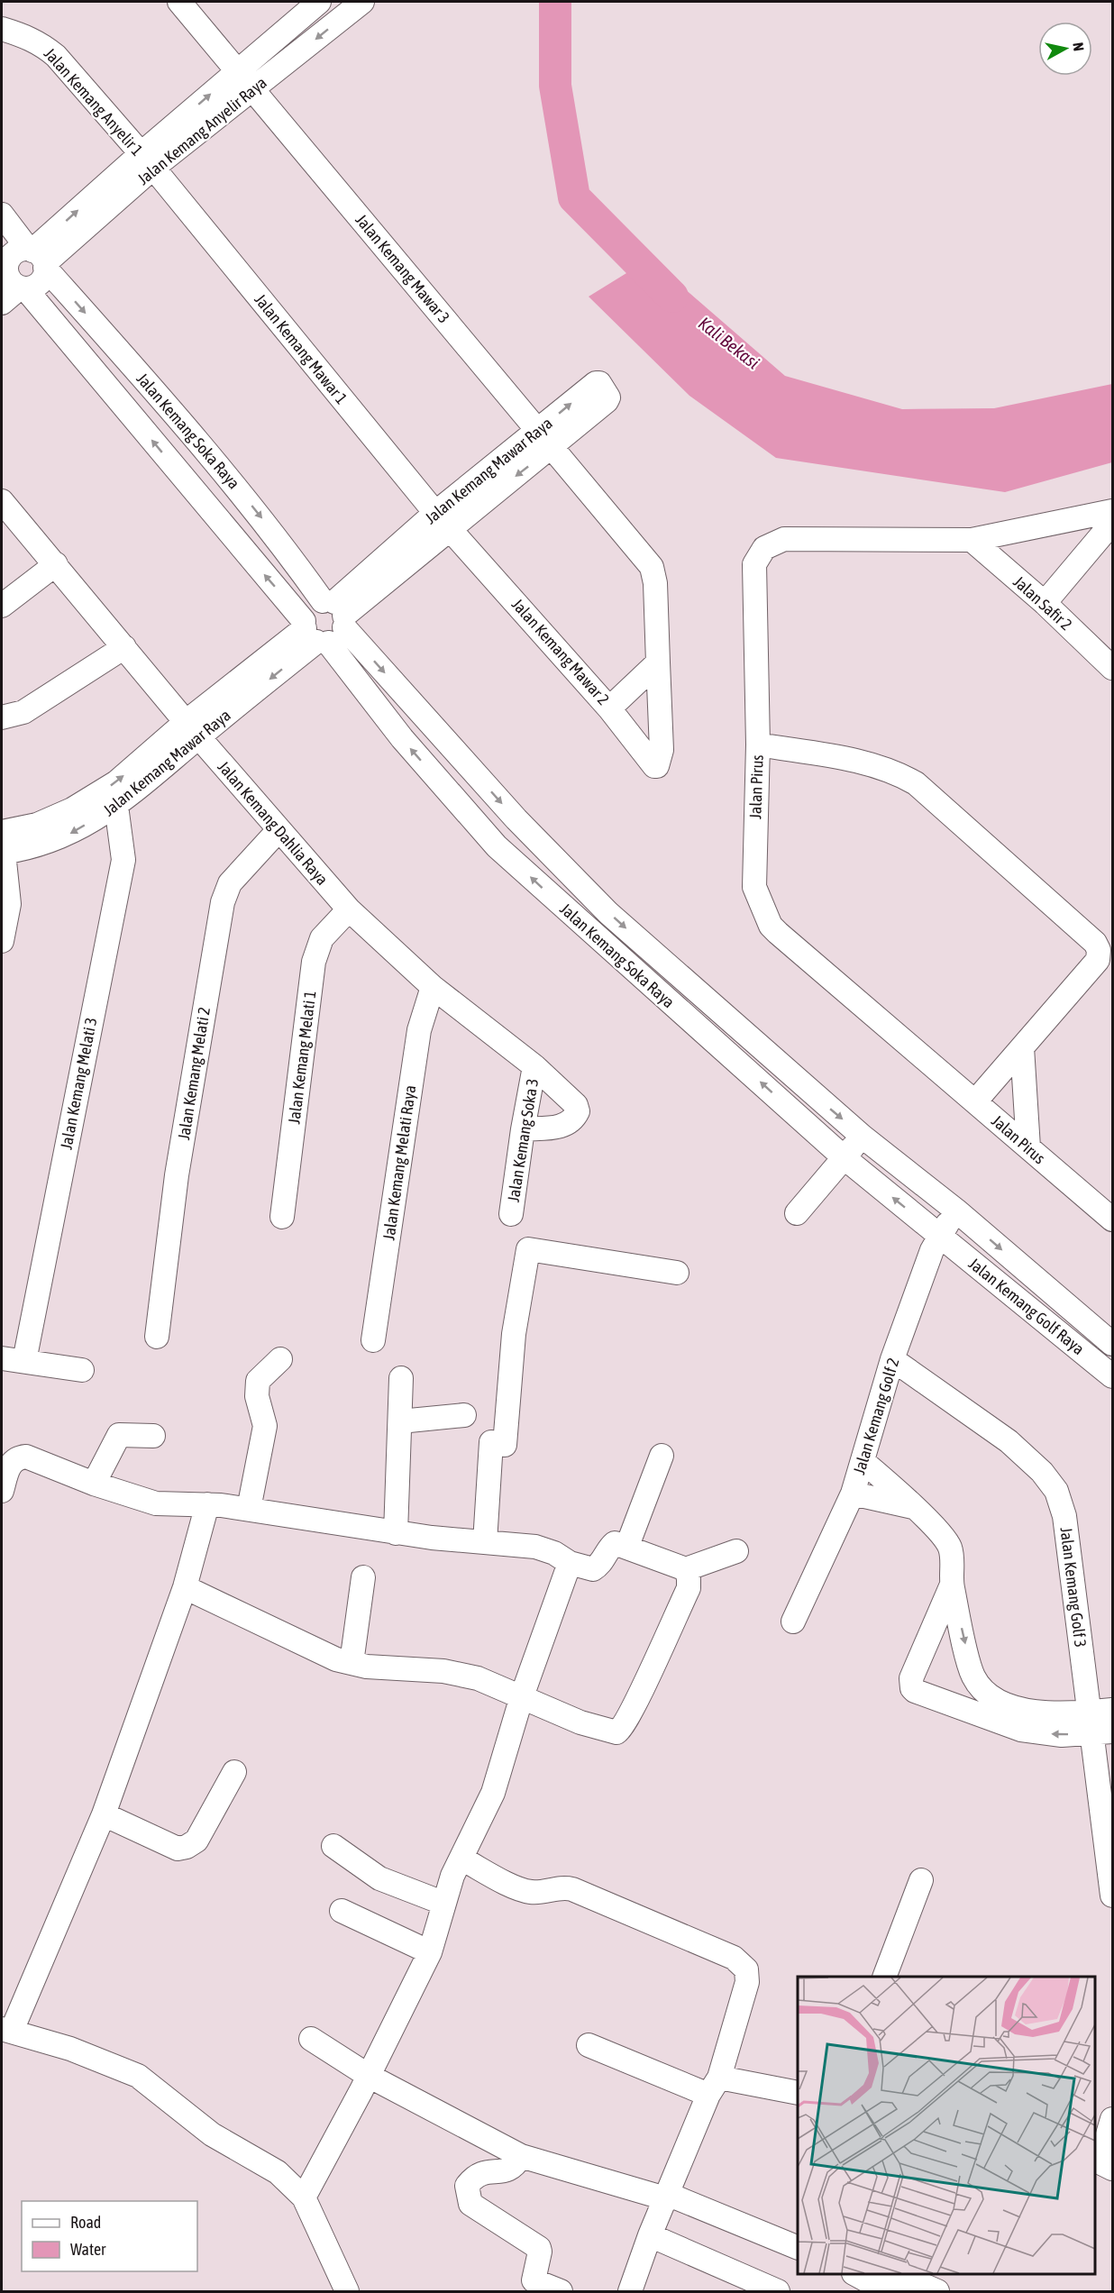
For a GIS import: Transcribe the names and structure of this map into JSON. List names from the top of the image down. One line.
{"streets":{"street":["Jalan Kemang Anyelir 1","Jalan Kemang Anyelir Raya","Jalan Kemang Mawar 3","Jalan Kemang Mawar 1","Jalan Kemang Soka Raya","Jalan Kemang Mawar Raya","Jalan Safir 2","Jalan Kemang Mawar 2","Jalan Pirus","Jalan Kemang Dahlia Raya","Jalan Kemang Melati 1","Jalan Kemang Melati 2","Jalan Kemang Melati 3","Jalan Kemang Soka 3","Jalan Kemang Melati Raya","Jalan Kemang Golf Raya","Jalan Kemang Golf 2","Jalan Kemang Golf 3"]},"crossings":[["Jalan Kemang Anyelir 1","Jalan Kemang Anyelir Raya"],["Jalan Kemang Anyelir 1","Jalan Kemang Mawar 1"],["Jalan Kemang Anyelir Raya","Jalan Kemang Mawar 3"],["Jalan Kemang Anyelir Raya","Jalan Kemang Mawar 1"],["Jalan Kemang Anyelir Raya","Jalan Kemang Soka Raya"],["Jalan Kemang Mawar 3","Jalan Kemang Mawar Raya"],["Jalan Kemang Mawar 1","Jalan Kemang Mawar Raya"],["Jalan Kemang Mawar 1","Jalan Kemang Mawar 2"],["Jalan Kemang Soka Raya","Jalan Kemang Mawar Raya"],["Jalan Kemang Soka Raya","Jalan Kemang Golf Raya"],["Jalan Kemang Soka Raya","Jalan Kemang Golf 2"],["Jalan Kemang Mawar Raya","Jalan Kemang Mawar 2"],["Jalan Kemang Mawar Raya","Jalan Kemang Dahlia Raya"],["Jalan Kemang Mawar Raya","Jalan Kemang Melati 3"],["Jalan Safir 2","Jalan Pirus"],["Jalan Kemang Dahlia Raya","Jalan Kemang Melati 1"],["Jalan Kemang Dahlia Raya","Jalan Kemang Melati 2"],["Jalan Kemang Dahlia Raya","Jalan Kemang Soka 3"],["Jalan Kemang Dahlia Raya","Jalan Kemang Melati Raya"],["Jalan Kemang Golf Raya","Jalan Kemang Golf 2"],["Jalan Kemang Golf 2","Jalan Kemang Golf 3"]],"water":["Kali Bekasi"],"legend":["Road","Water"],"north":"right"}
